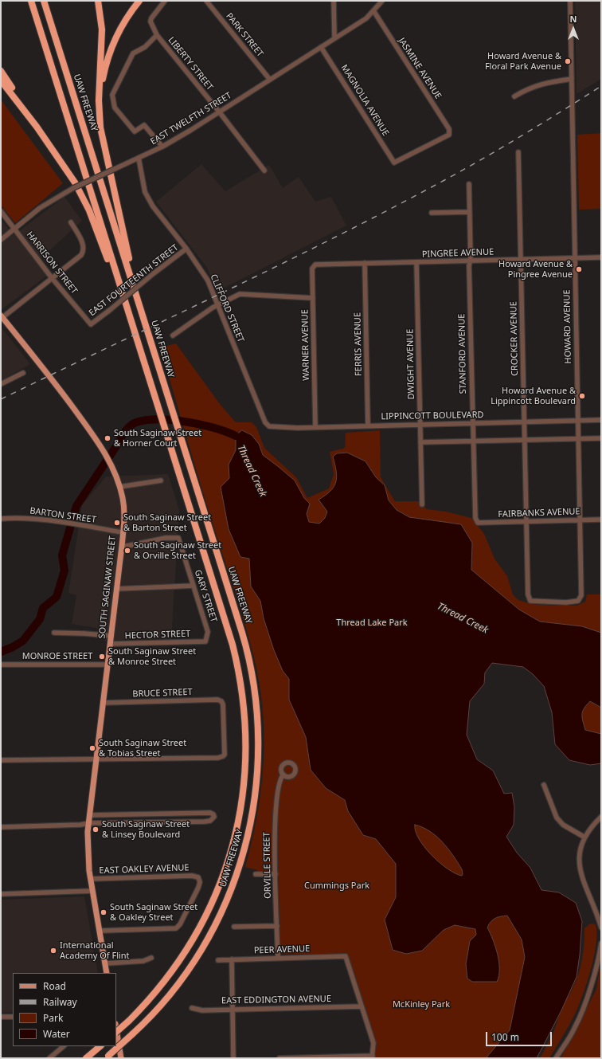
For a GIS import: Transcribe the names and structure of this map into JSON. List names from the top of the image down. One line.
{"streets":{"highway":["UAW FREEWAY"],"main road":["SOUTH SAGINAW STREET"],"street":["PARK STREET","LIBERTY STREET","JASMINE AVENUE","MAGNOLIA AVENUE","EAST TWELFTH STREET","PINGREE AVENUE","HARRISON STREET","EAST FOURTEENTH STREET","CLIFFORD STREET","HOWARD AVENUE","CROCKER AVENUE","FERRIS AVENUE","WARNER AVENUE","STANFORD AVENUE","DWIGHT AVENUE","LIPPINCOTT BOULEVARD","FAIRBANKS AVENUE","BARTON STREET","GARY STREET","HECTOR STREET","MONROE STREET","BRUCE STREET","ORVILLE STREET","EAST OAKLEY AVENUE","PEER AVENUE","EAST EDDINGTON AVENUE"]},"crossings":[["PARK STREET","EAST TWELFTH STREET"],["LIBERTY STREET","EAST TWELFTH STREET"],["JASMINE AVENUE","MAGNOLIA AVENUE"],["JASMINE AVENUE","EAST TWELFTH STREET"],["MAGNOLIA AVENUE","EAST TWELFTH STREET"],["EAST TWELFTH STREET","HARRISON STREET"],["EAST TWELFTH STREET","CLIFFORD STREET"],["PINGREE AVENUE","HOWARD AVENUE"],["PINGREE AVENUE","CROCKER AVENUE"],["PINGREE AVENUE","FERRIS AVENUE"],["PINGREE AVENUE","WARNER AVENUE"],["PINGREE AVENUE","STANFORD AVENUE"],["PINGREE AVENUE","DWIGHT AVENUE"],["HARRISON STREET","EAST FOURTEENTH STREET"],["EAST FOURTEENTH STREET","CLIFFORD STREET"],["CLIFFORD STREET","LIPPINCOTT BOULEVARD"],["HOWARD AVENUE","CROCKER AVENUE"],["HOWARD AVENUE","LIPPINCOTT BOULEVARD"],["HOWARD AVENUE","FAIRBANKS AVENUE"],["CROCKER AVENUE","LIPPINCOTT BOULEVARD"],["CROCKER AVENUE","FAIRBANKS AVENUE"],["FERRIS AVENUE","LIPPINCOTT BOULEVARD"],["WARNER AVENUE","LIPPINCOTT BOULEVARD"],["STANFORD AVENUE","LIPPINCOTT BOULEVARD"],["STANFORD AVENUE","FAIRBANKS AVENUE"],["DWIGHT AVENUE","LIPPINCOTT BOULEVARD"],["BARTON STREET","SOUTH SAGINAW STREET"],["SOUTH SAGINAW STREET","GARY STREET"],["SOUTH SAGINAW STREET","HECTOR STREET"],["SOUTH SAGINAW STREET","MONROE STREET"],["SOUTH SAGINAW STREET","BRUCE STREET"],["SOUTH SAGINAW STREET","EAST OAKLEY AVENUE"],["GARY STREET","HECTOR STREET"],["ORVILLE STREET","PEER AVENUE"],["PEER AVENUE","EAST EDDINGTON AVENUE"]],"water":["Thread Creek"],"parks":["Thread Lake Park","Cummings Park","McKinley Park"],"places":["Howard Avenue & Floral Park Avenue","Howard Avenue & Pingree Avenue","Howard Avenue & Lippincott Boulevard","South Saginaw Street & Horner Court","South Saginaw Street & Barton Street","South Saginaw Street & Orville Street","South Saginaw Street & Monroe Street","South Saginaw Street & Tobias Street","South Saginaw Street & Linsey Boulevard","South Saginaw Street & Oakley Street","International Academy Of Flint"],"legend":["Road","Railway","Park","Water"],"scale_bar":"100 m","north":"top"}
